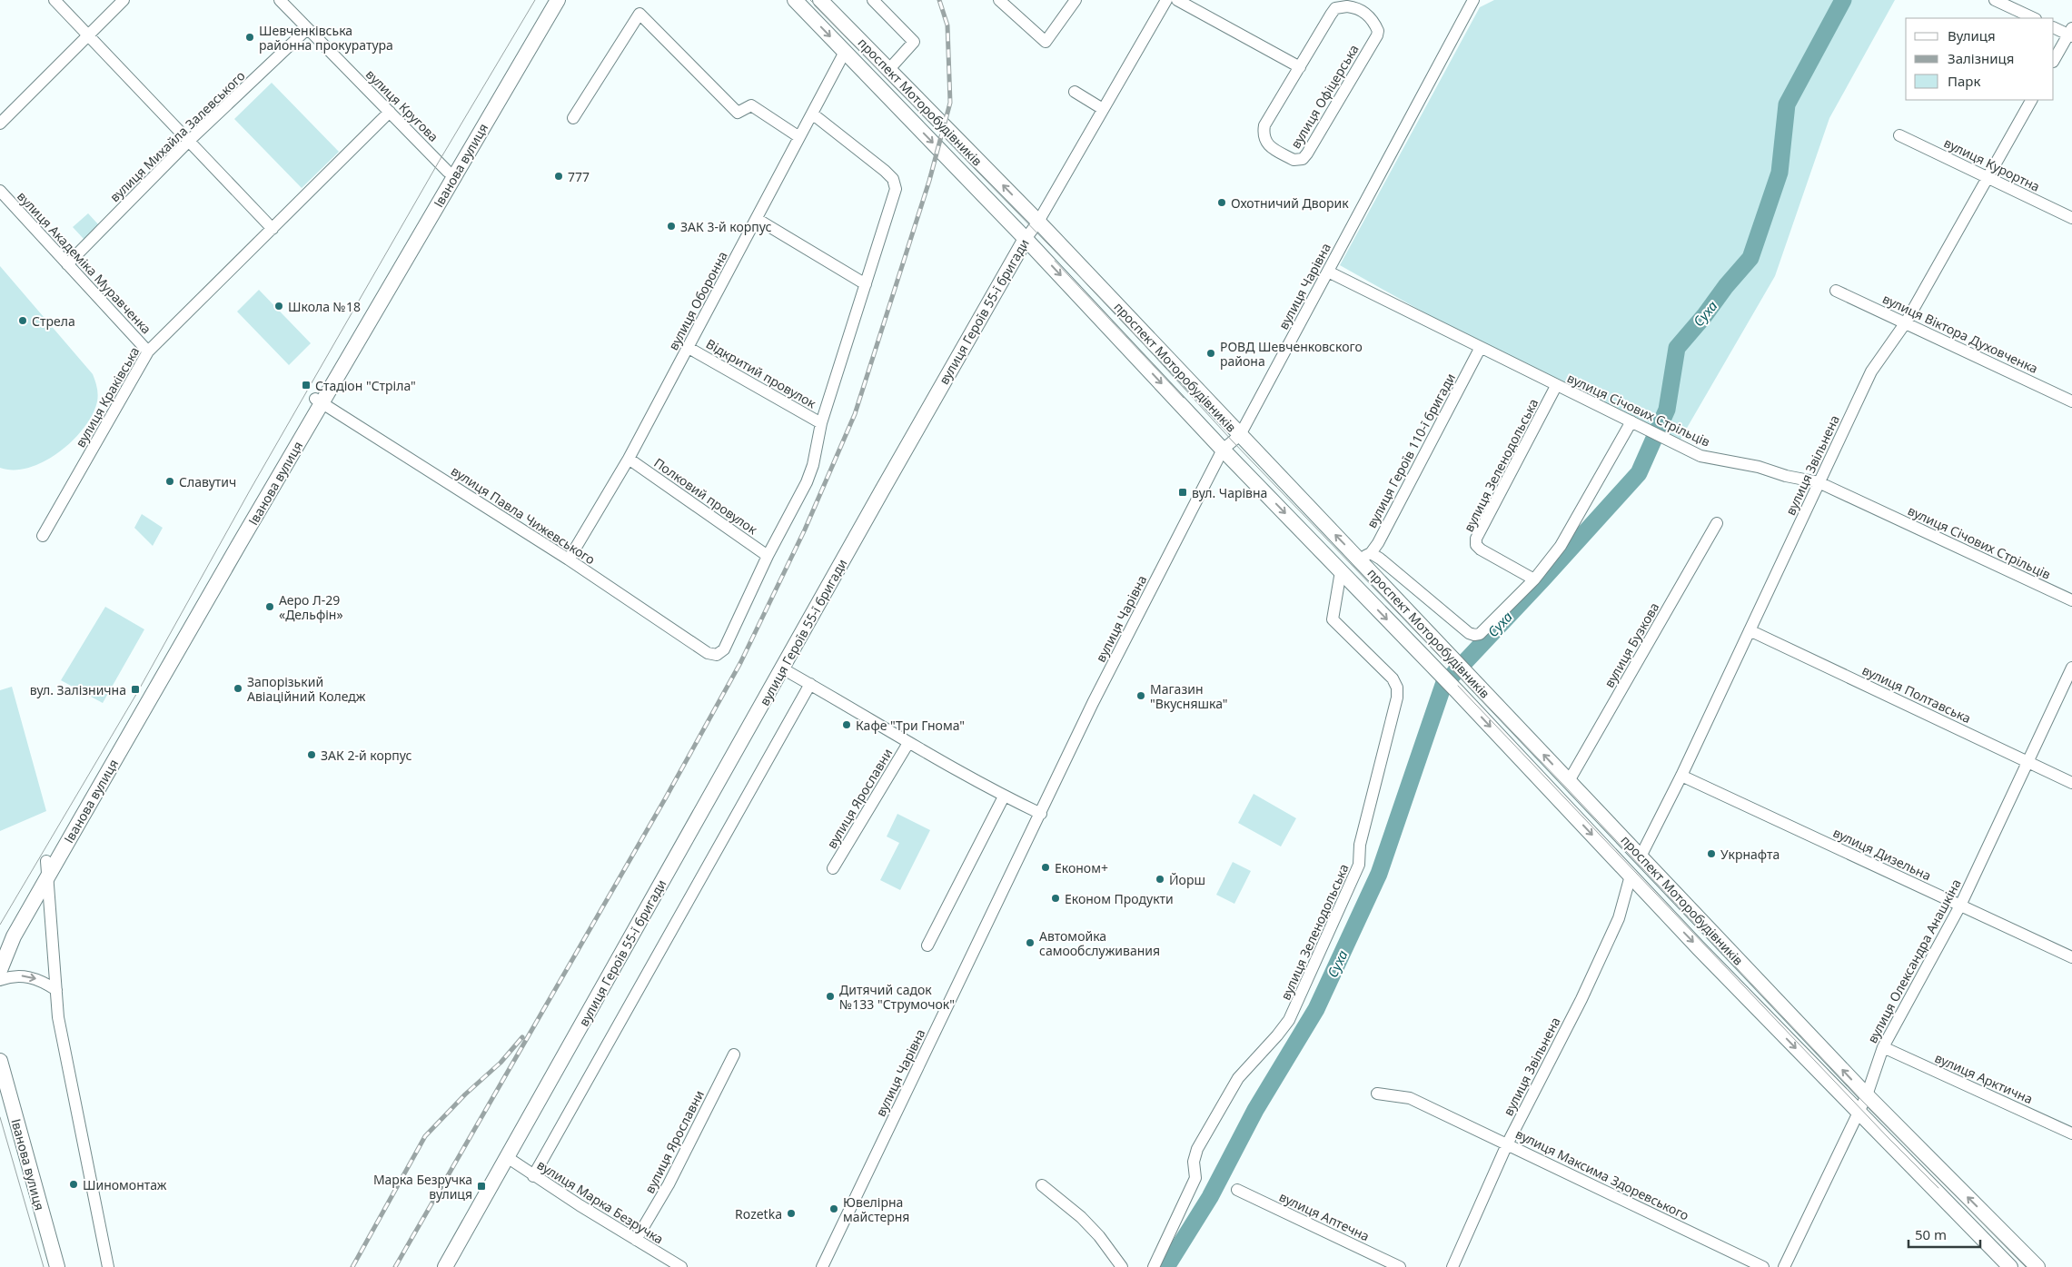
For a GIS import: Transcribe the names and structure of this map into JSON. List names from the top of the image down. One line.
{"streets":{"main road":["проспект Моторобудівників","Іванова вулиця","вулиця Героїв 55-ї бригади"],"street":["вулиця Офіцерська","вулиця Кругова","вулиця Михайла Залевського","вулиця Курортна","вулиця Академіка Муравченка","вулиця Чарівна","вулиця Оборонна","вулиця Віктора Духовченка","Відкритий провулок","вулиця Краківська","вулиця Січових Стрільців","вулиця Героїв 110-ї бригади","вулиця Зеленодольська","вулиця Звільнена","Полковий провулок","вулиця Павла Чижевського","вулиця Бузкова","вулиця Полтавська","вулиця Ярославни","вулиця Дизельна","вулиця Олександра Анашкіна","вулиця Арктична","вулиця Максима Здоревського","вулиця Марка Безручка","вулиця Аптечна"]},"crossings":[["проспект Моторобудівників","вулиця Чарівна"],["проспект Моторобудівників","вулиця Оборонна"],["проспект Моторобудівників","вулиця Героїв 55-ї бригади"],["проспект Моторобудівників","вулиця Героїв 110-ї бригади"],["проспект Моторобудівників","вулиця Зеленодольська"],["проспект Моторобудівників","вулиця Звільнена"],["проспект Моторобудівників","вулиця Бузкова"],["проспект Моторобудівників","вулиця Олександра Анашкіна"],["вулиця Кругова","вулиця Михайла Залевського"],["вулиця Кругова","Іванова вулиця"],["вулиця Кругова","вулиця Краківська"],["вулиця Михайла Залевського","вулиця Академіка Муравченка"],["вулиця Курортна","вулиця Звільнена"],["Іванова вулиця","вулиця Павла Чижевського"],["вулиця Академіка Муравченка","вулиця Краківська"],["вулиця Чарівна","вулиця Січових Стрільців"],["вулиця Оборонна","Відкритий провулок"],["вулиця Оборонна","Полковий провулок"],["вулиця Оборонна","вулиця Павла Чижевського"],["вулиця Героїв 55-ї бригади","вулиця Марка Безручка"],["вулиця Віктора Духовченка","вулиця Звільнена"],["вулиця Січових Стрільців","вулиця Героїв 110-ї бригади"],["вулиця Січових Стрільців","вулиця Зеленодольська"],["вулиця Січових Стрільців","вулиця Звільнена"],["вулиця Звільнена","вулиця Полтавська"],["вулиця Звільнена","вулиця Дизельна"],["вулиця Звільнена","вулиця Максима Здоревського"],["Полковий провулок","вулиця Павла Чижевського"],["вулиця Полтавська","вулиця Олександра Анашкіна"],["вулиця Ярославни","вулиця Марка Безручка"],["вулиця Дизельна","вулиця Олександра Анашкіна"],["вулиця Олександра Анашкіна","вулиця Арктична"]],"water":["Суха"],"places":{"other":["Шевченківська районна прокуратура","777","Охотничий Дворик","ЗАК 3-й корпус","Школа №18","Стрела","РОВД Шевченковского района","Славутич","Аеро Л-29 «Дельфін»","Запорізький Авіаційний Коледж","Магазин \"Вкусняшка\"","Кафе \"Три Гнома\"","ЗАК 2-й корпус","Укрнафта","Економ+","Йорш","Економ Продукти","Автомойка самообслуживания","Дитячий садок №133 \"Струмочок\"","Шиномонтаж","Ювелірна майстерня","Rozetka"],"transit":["Стадіон \"Стріла\"","вул. Чарівна","вул. Залізнична","Марка Безручка вулиця"]},"legend":["Вулиця","Залізниця","Парк"],"scale_bar":"50 m"}
